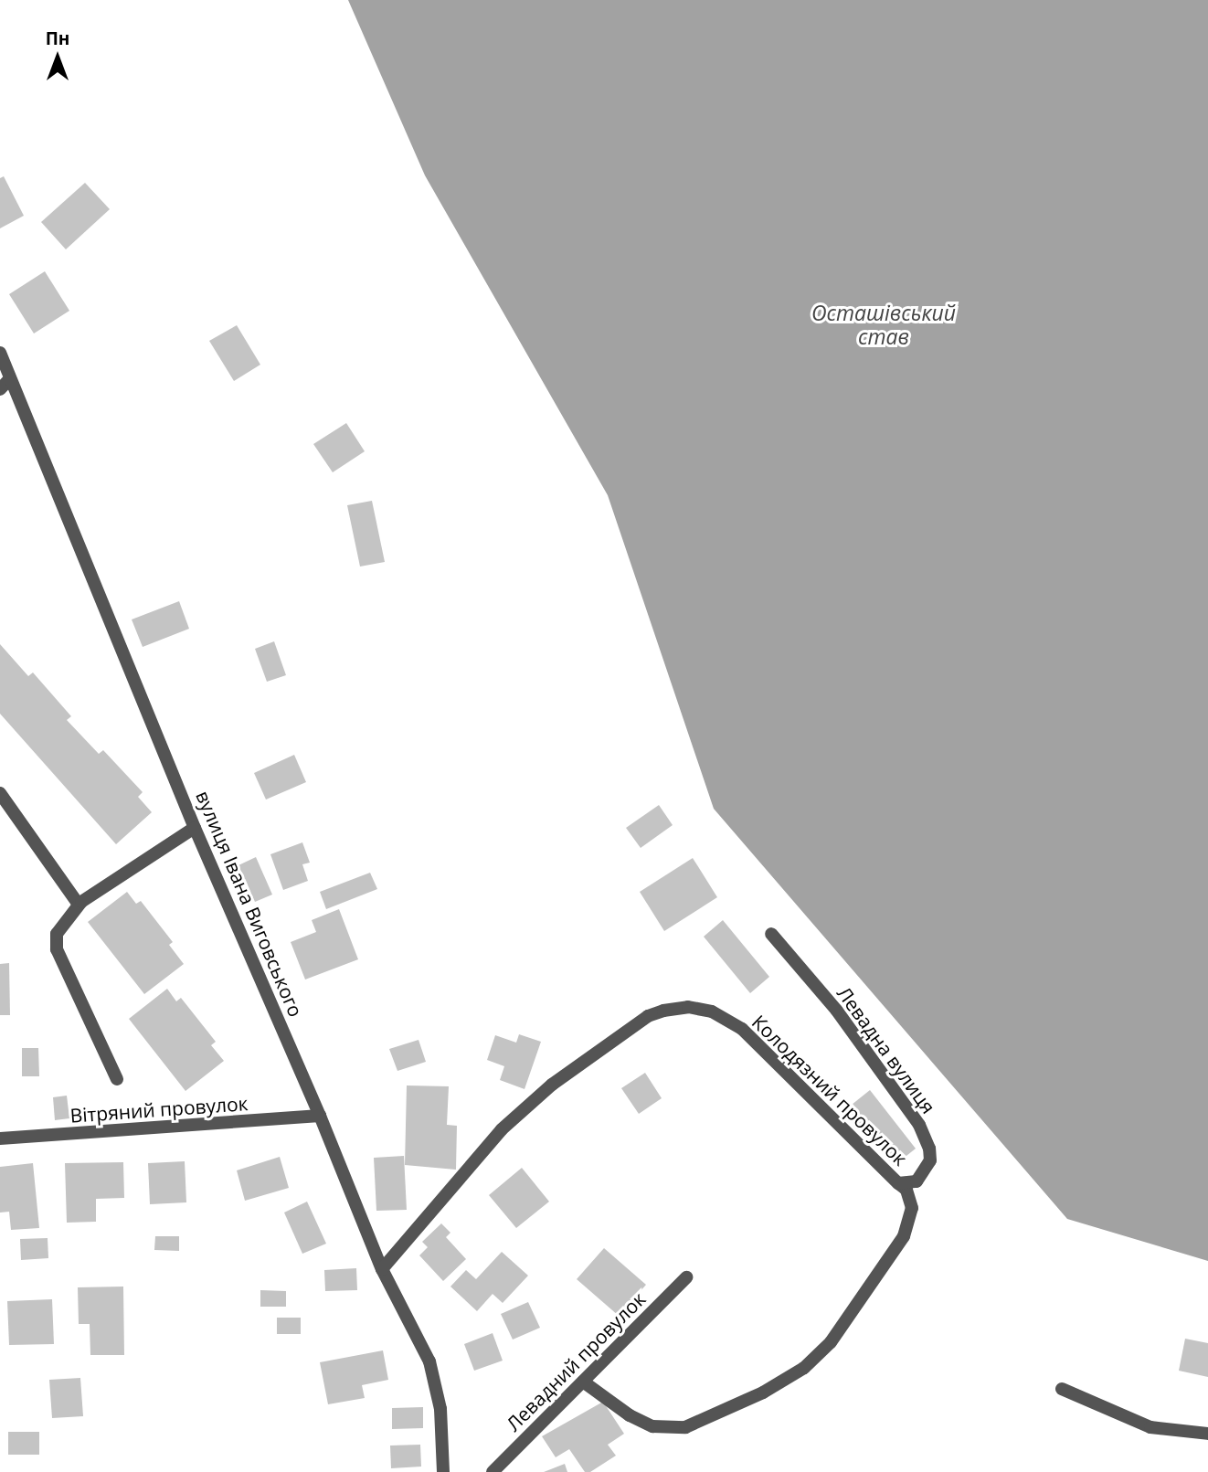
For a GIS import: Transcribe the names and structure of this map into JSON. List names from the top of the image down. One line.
{"streets":{"street":["вулиця Івана Виговського","Левадна вулиця","Колодязний провулок","Вітряний провулок","Левадний провулок"]},"crossings":[["вулиця Івана Виговського","Колодязний провулок"],["вулиця Івана Виговського","Вітряний провулок"],["Левадна вулиця","Колодязний провулок"],["Колодязний провулок","Левадний провулок"]],"water":["Осташівський став"],"north":"top"}
